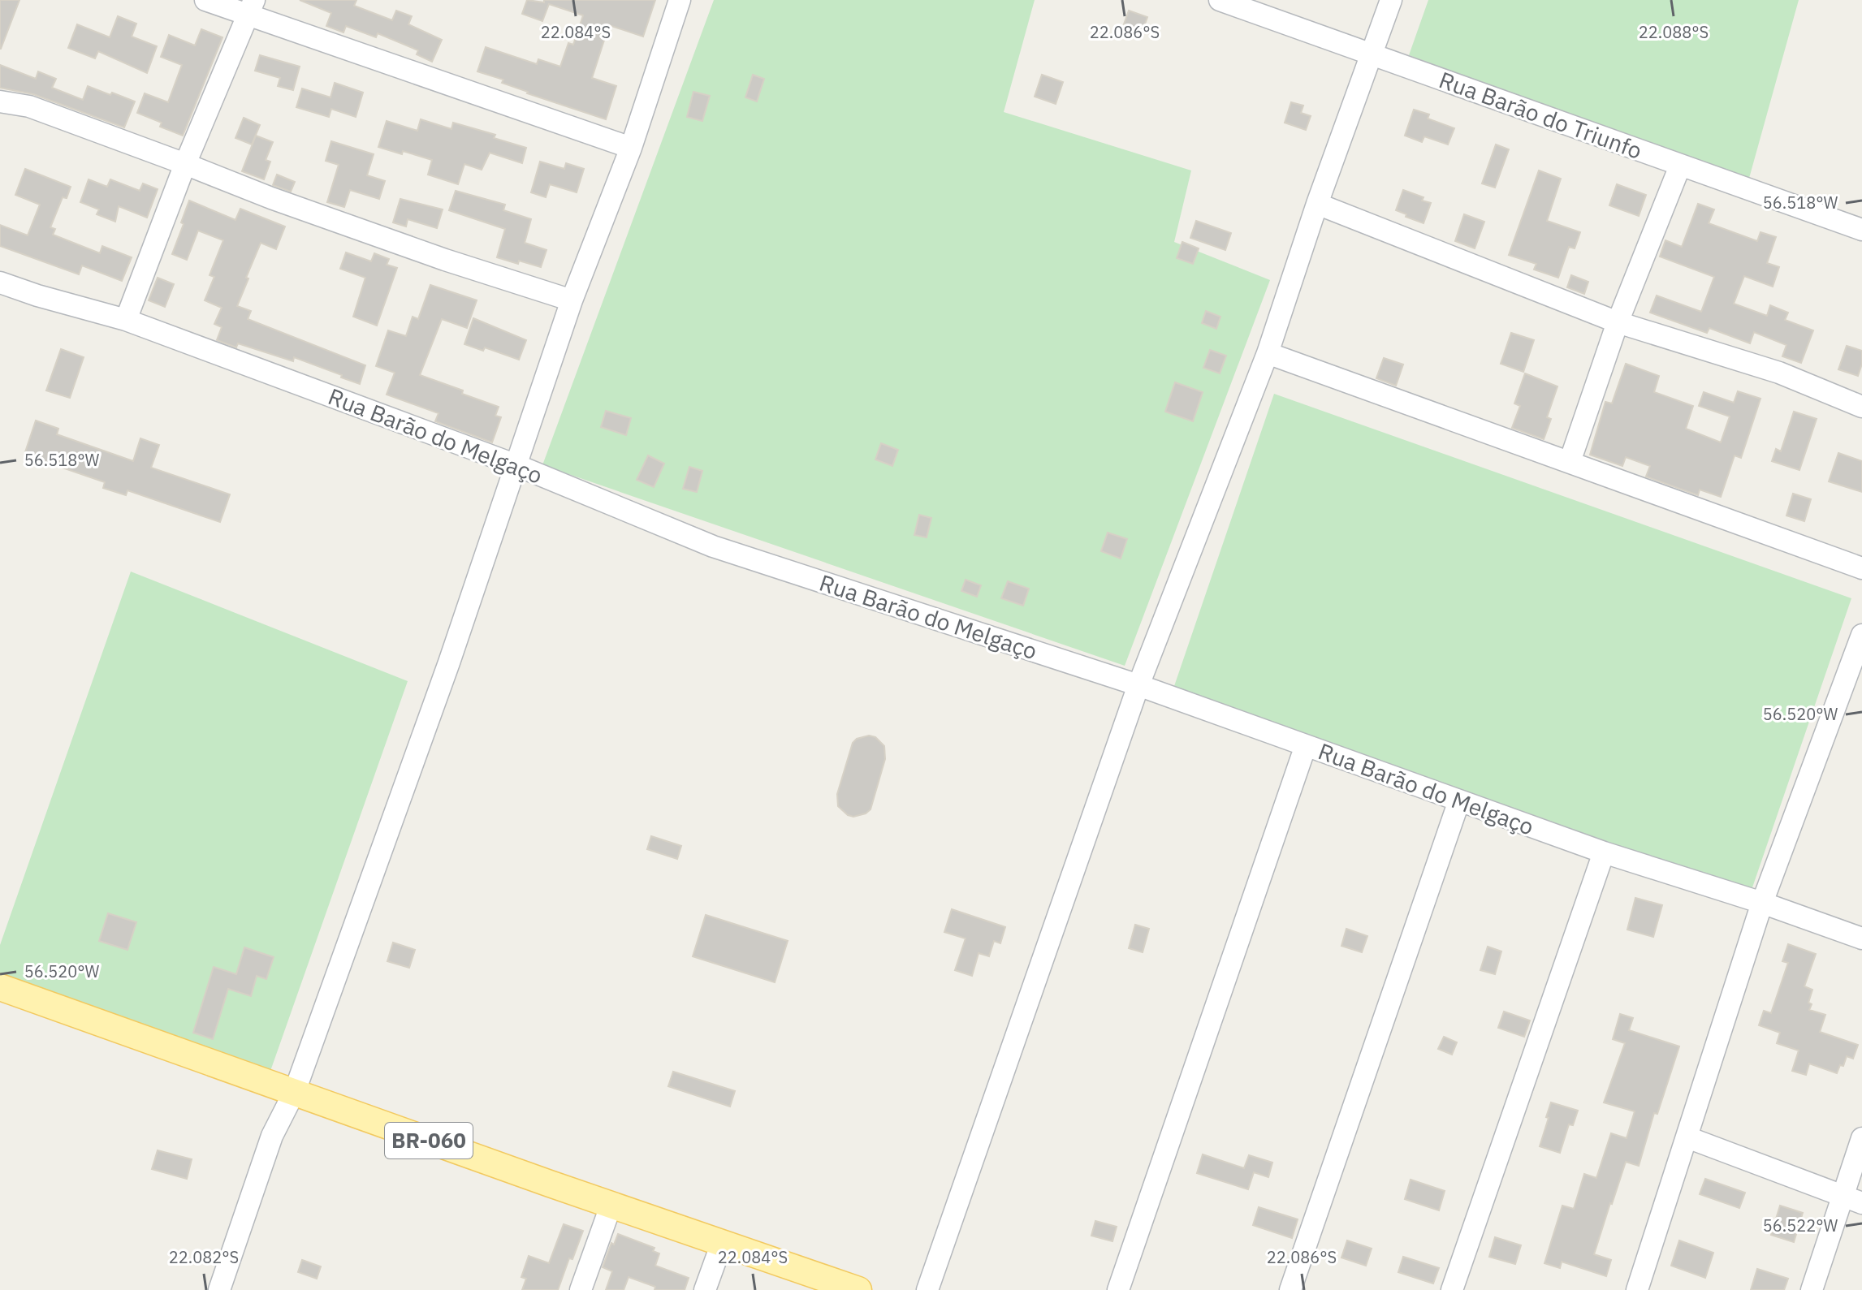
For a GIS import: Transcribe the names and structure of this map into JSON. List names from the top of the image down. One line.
{"streets":{"main road":["BR-060"],"street":["Rua Barão do Triunfo","Rua Barão do Melgaço"]},"coordinates":["22.084°S","22.086°S","22.088°S","56.518°W","56.520°W","56.522°W","22.082°S"]}
